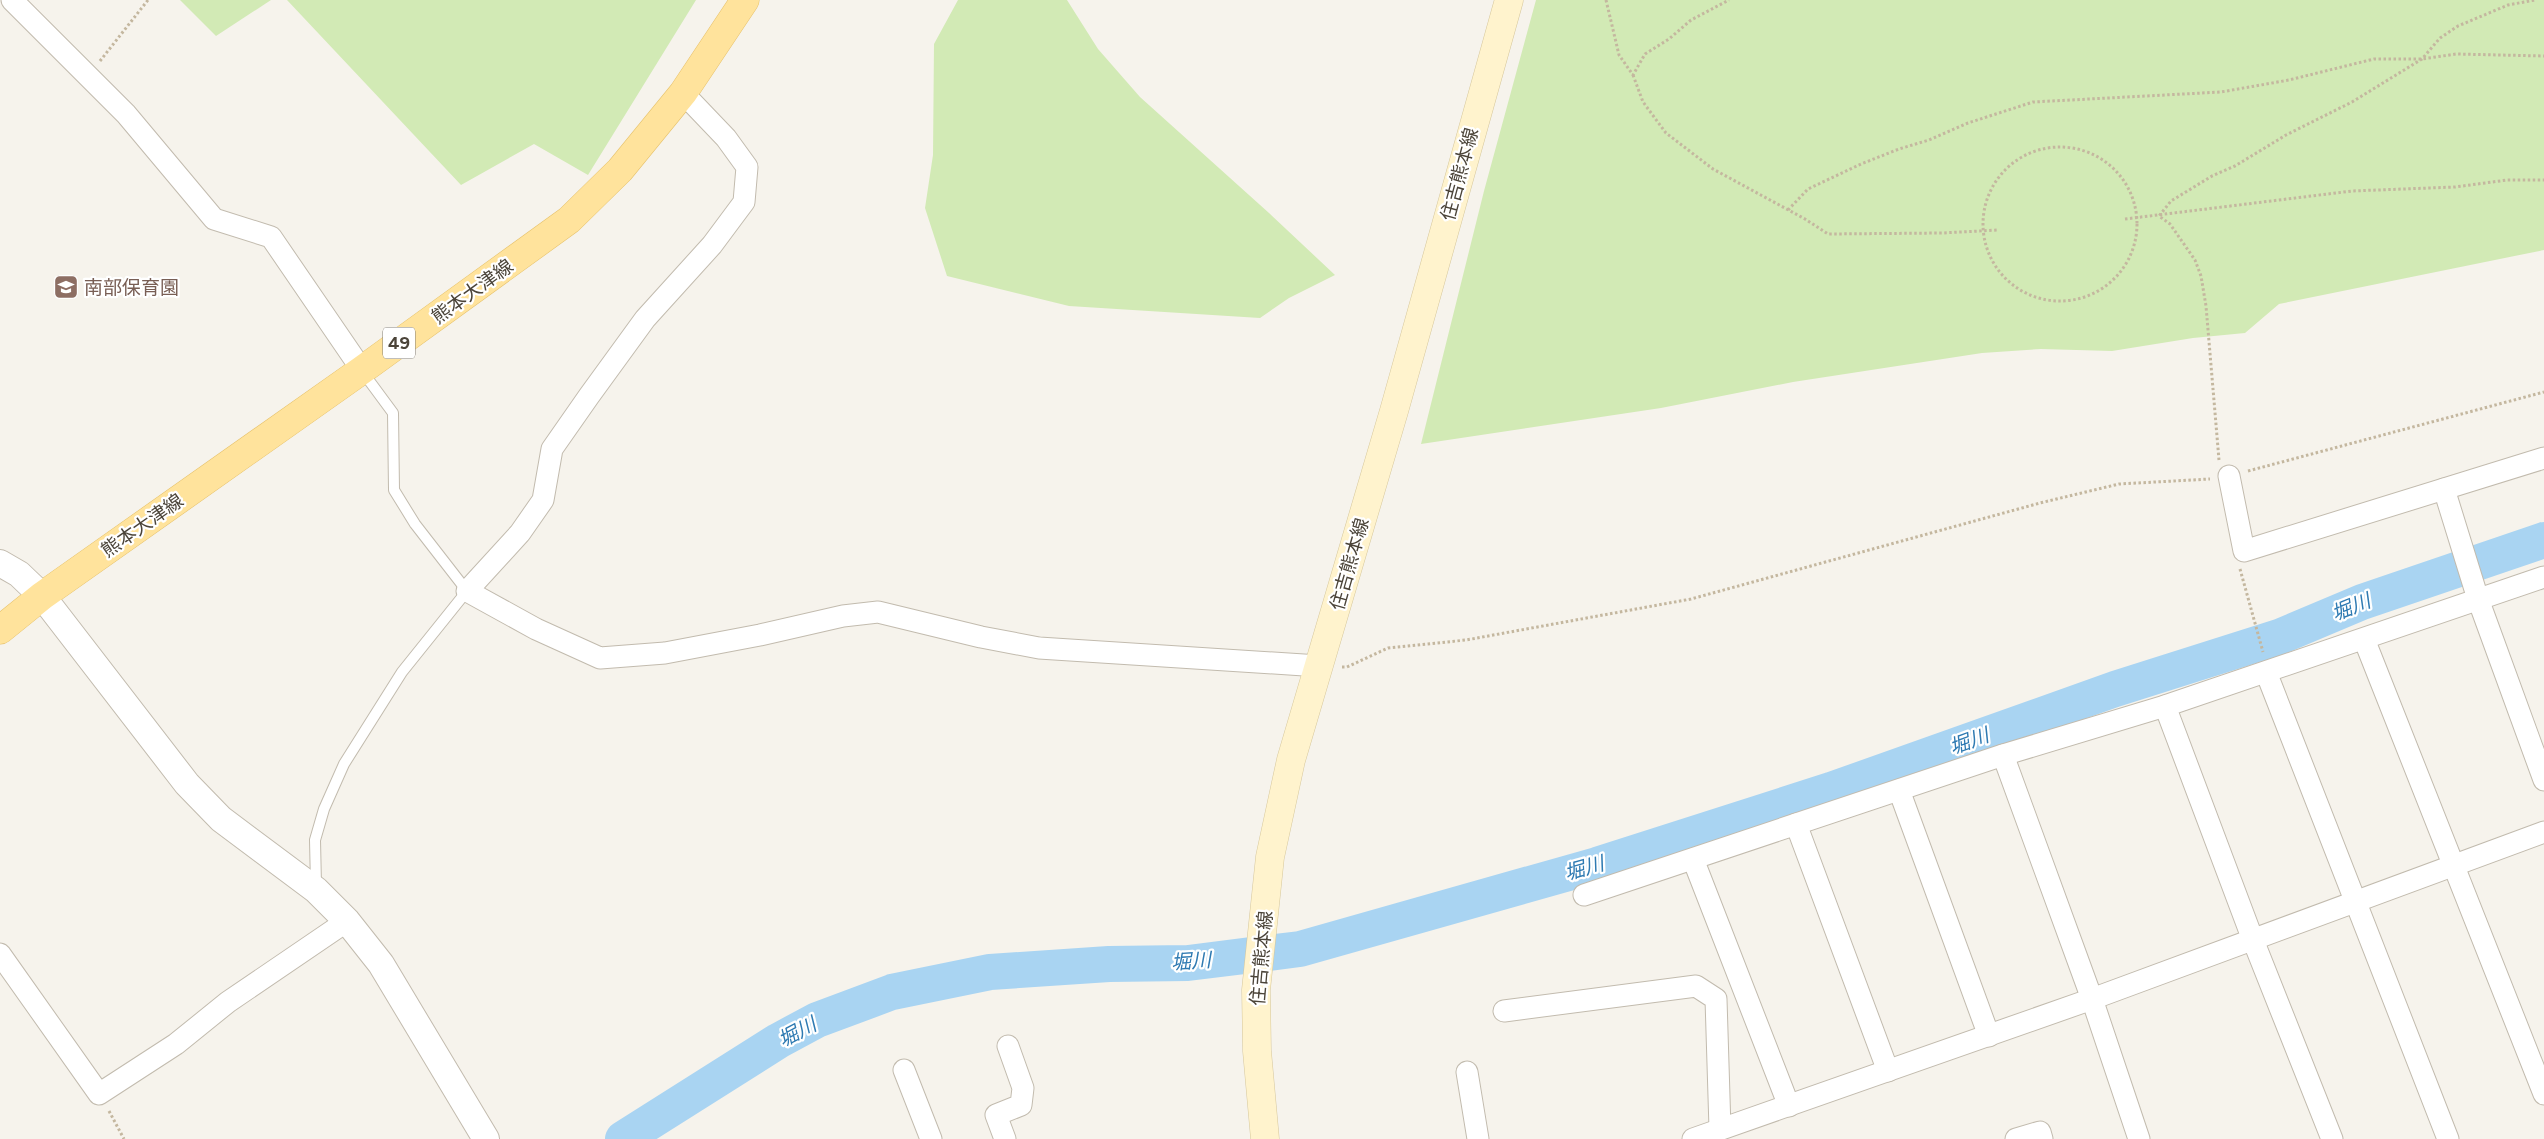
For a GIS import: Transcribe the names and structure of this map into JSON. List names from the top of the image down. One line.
{"streets":{"main road":["住吉熊本線","熊本大津線","49"]},"water":["堀川"],"places":{"school or university":["南部保育園"]}}
